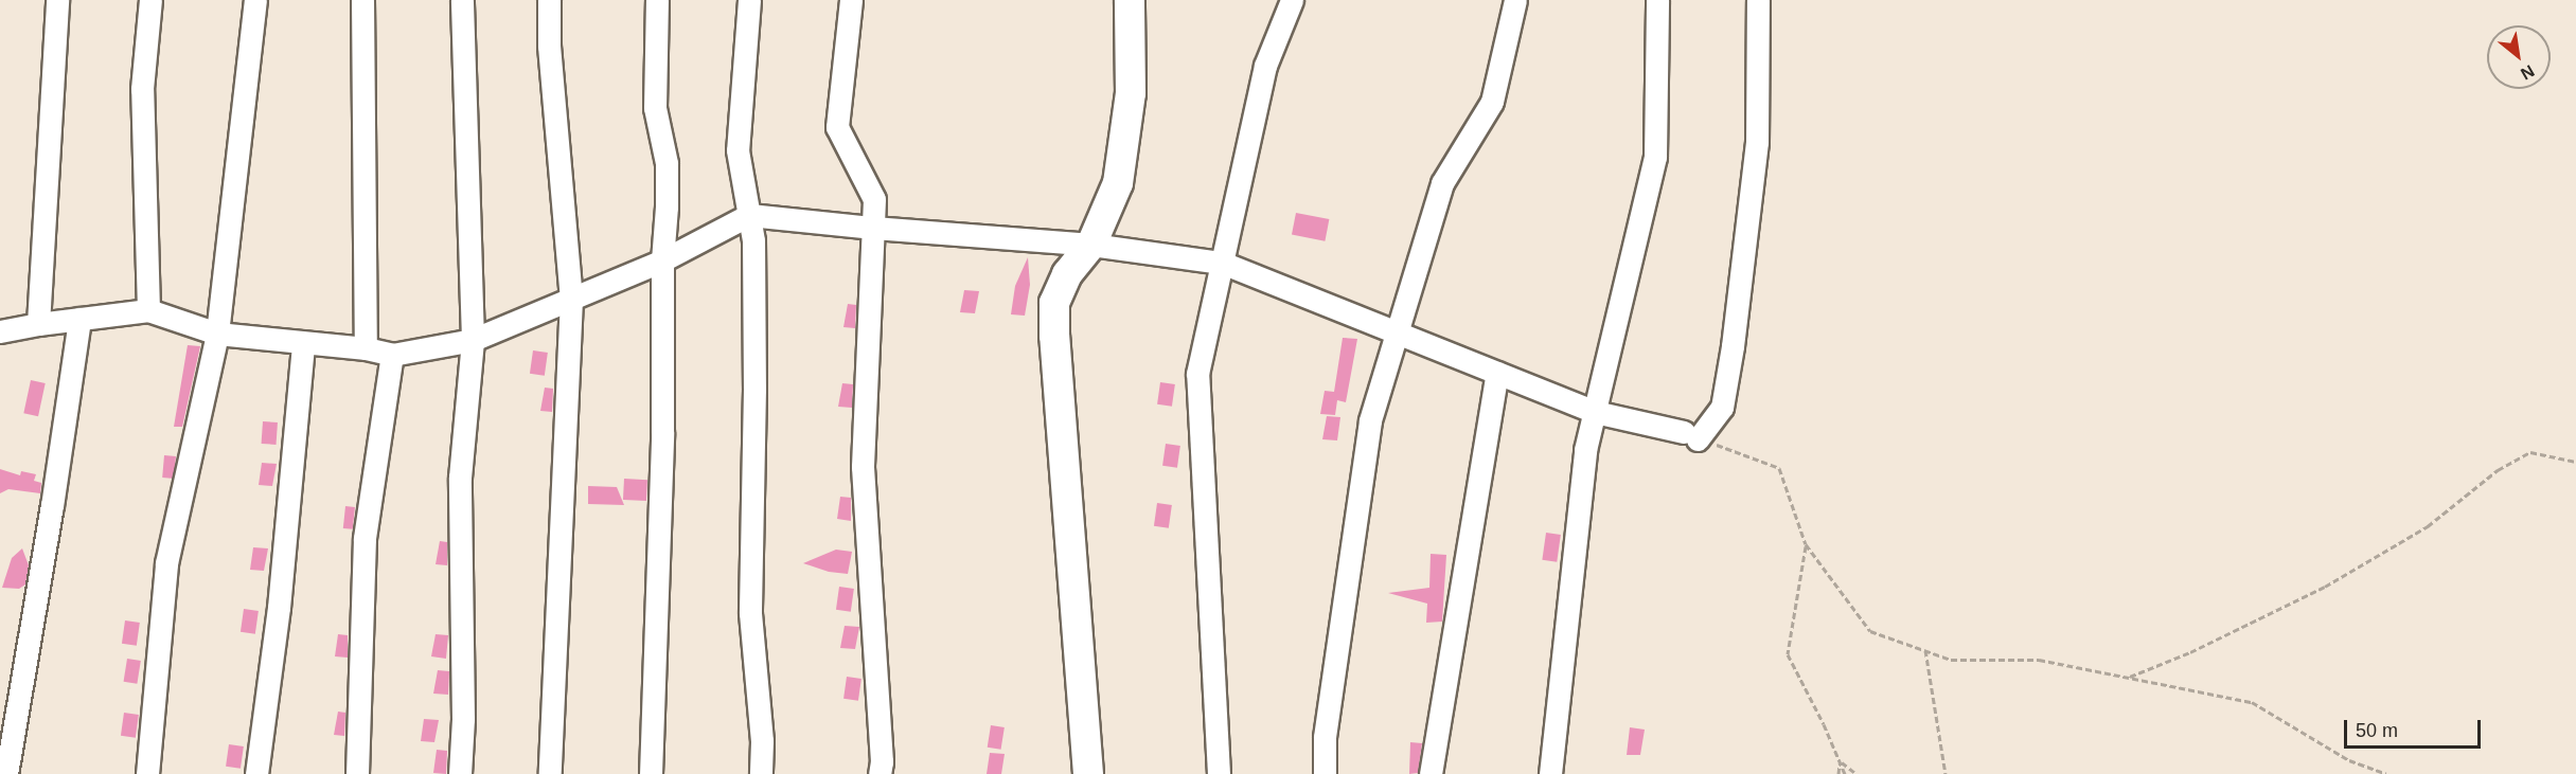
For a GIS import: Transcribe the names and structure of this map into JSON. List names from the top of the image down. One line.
{"scale_bar":"50 m","north":"bottom right"}
